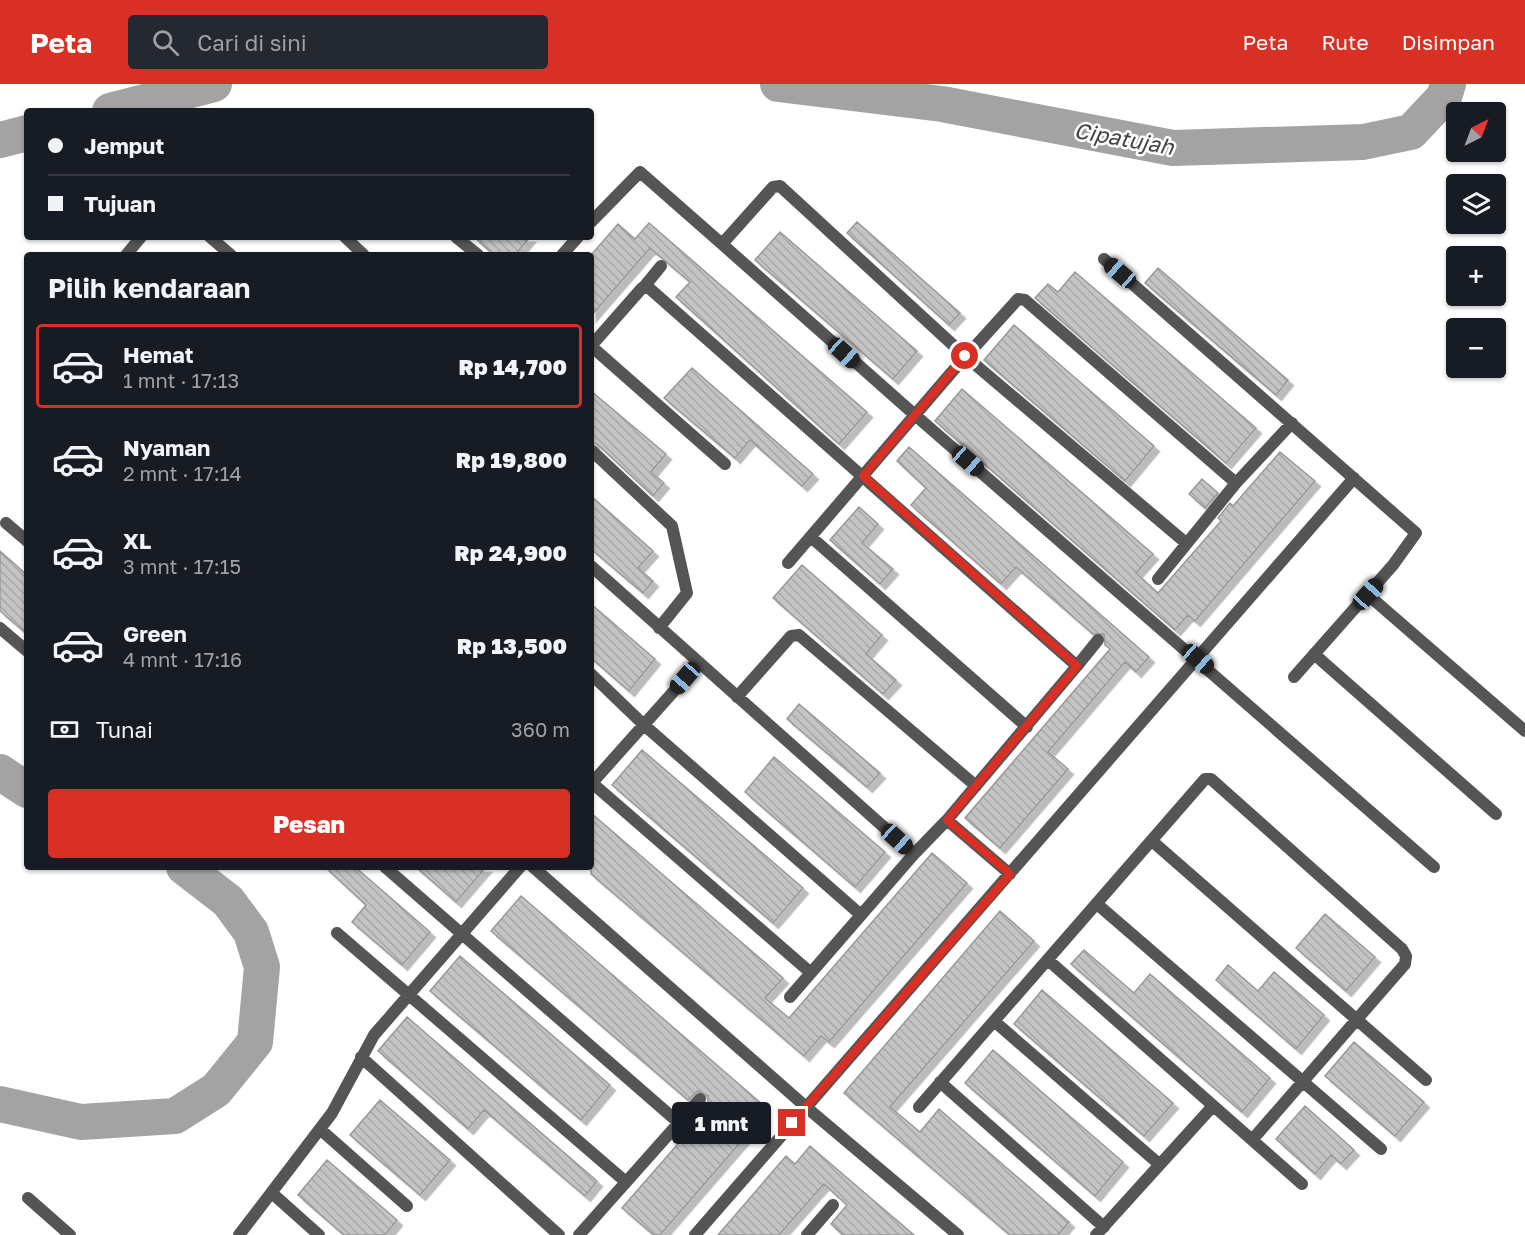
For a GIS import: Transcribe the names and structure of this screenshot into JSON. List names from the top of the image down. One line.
{"water":["Cipatujah"],"north":"top right","page":{"header":"Peta","search":"Cari di sini","nav":["Peta","Rute","Disimpan"],"map_buttons":["+","−"],"banner":["Jemput","Tujuan"],"heading":"Pilih kendaraan","list":[{"name":"Hemat","note":"1 mnt · 17:13","value":"Rp 14,700"},{"name":"Nyaman","note":"2 mnt · 17:14","value":"Rp 19,800"},{"name":"XL","note":"3 mnt · 17:15","value":"Rp 24,900"},{"name":"Green","note":"4 mnt · 17:16","value":"Rp 13,500"}],"pay":["Tunai","360 m"],"buttons":"Pesan","bubble":"1 mnt"}}
